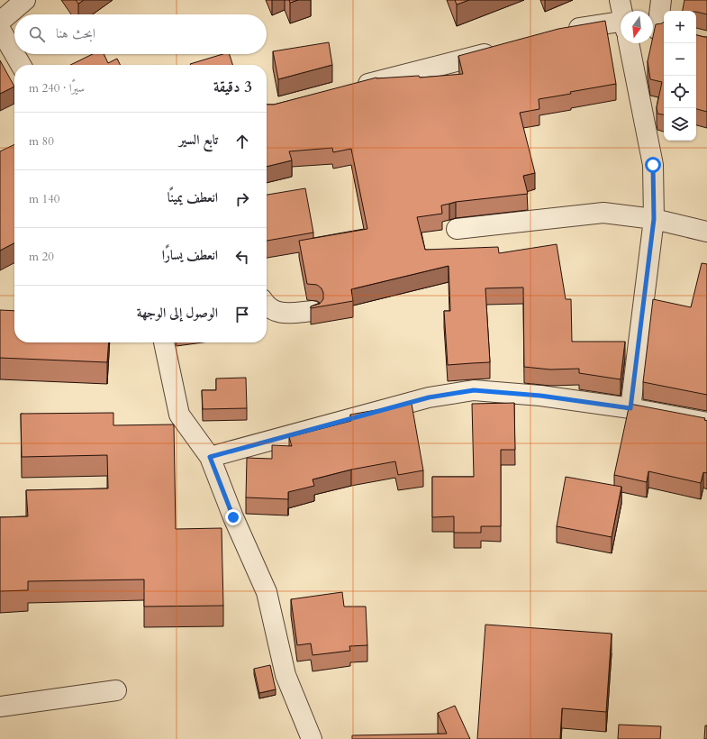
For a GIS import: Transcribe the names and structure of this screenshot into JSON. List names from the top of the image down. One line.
{"north":"bottom","page":{"map_buttons":["+","−"],"search":"ابحث هنا","heading":["3 دقيقة","سيرًا · 240 m"],"list":[["تابع السير","80 m"],["انعطف يمينًا","140 m"],["انعطف يسارًا","20 m"],"الوصول إلى الوجهة"]}}
